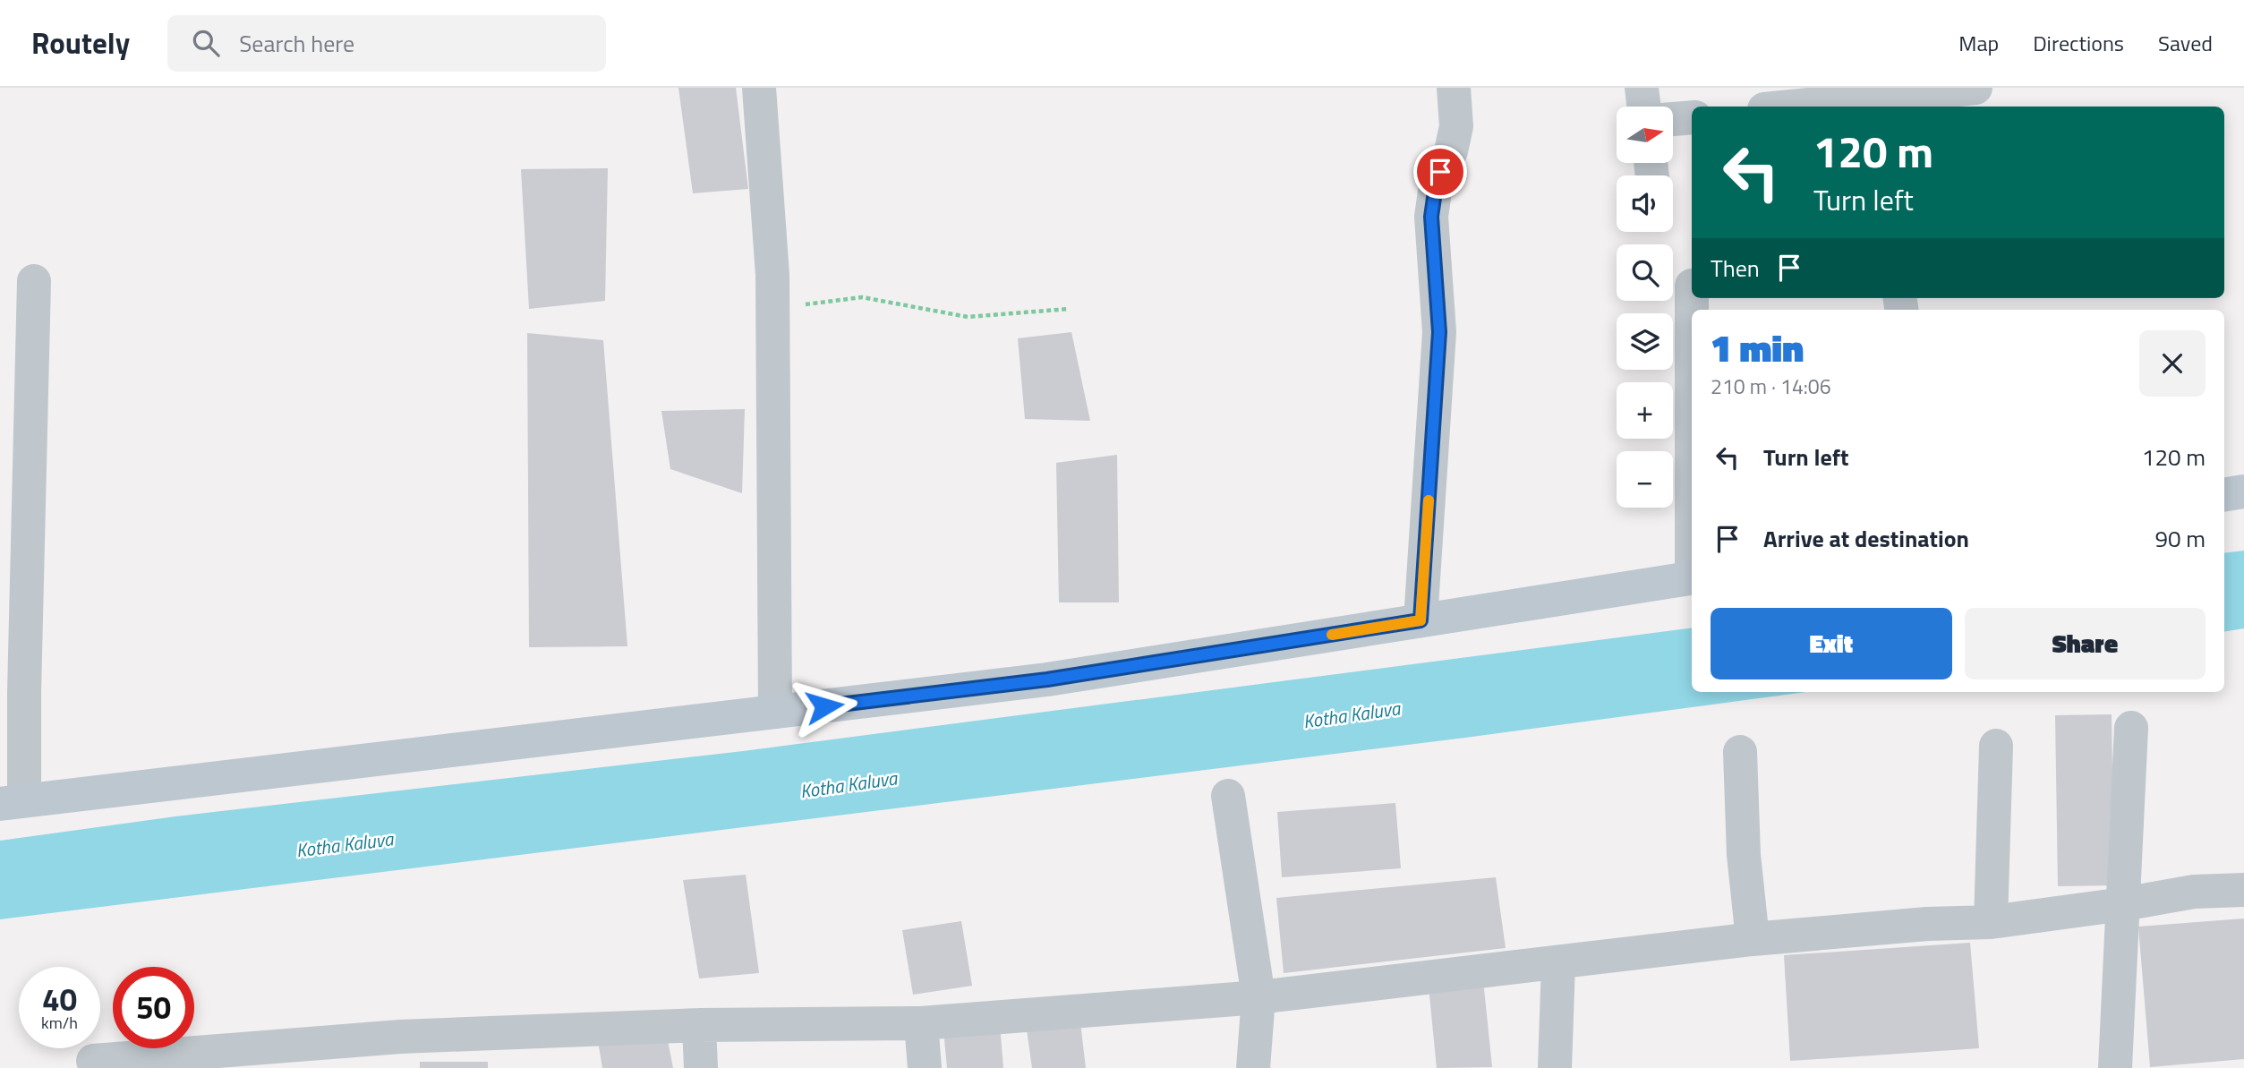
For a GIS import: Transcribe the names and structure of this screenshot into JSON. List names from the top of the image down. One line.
{"water":["Kotha Kaluva"],"north":"right","page":{"header":"Routely","search":"Search here","nav":["Map","Directions","Saved"],"map_buttons":["+","−"],"turn":["120 m","Turn left"],"then":"Then","heading":["1 min","210 m · 14:06"],"list":[{"name":"Turn left","value":"120 m"},{"name":"Arrive at destination","value":"90 m"}],"buttons":["Exit","Share"],"speed":"40 km/h","limit":"50"}}
